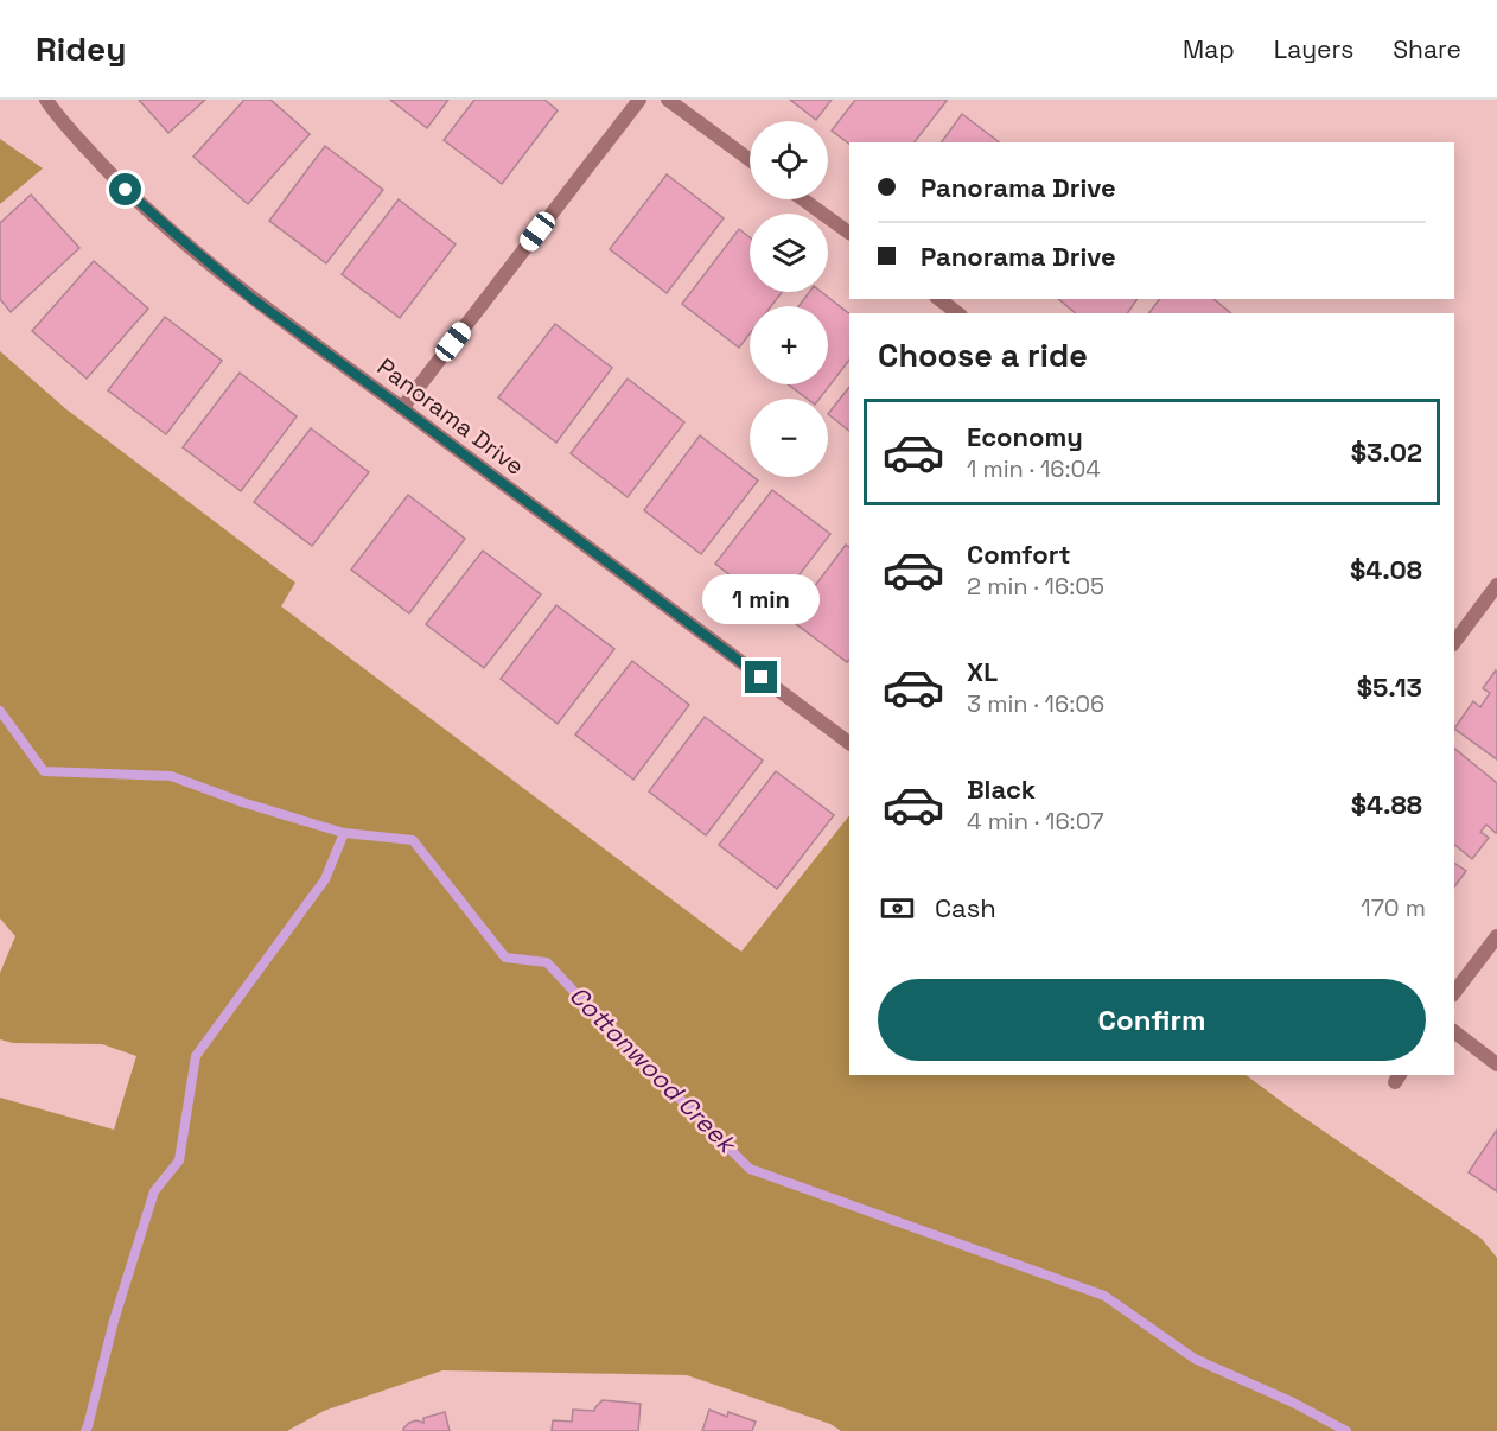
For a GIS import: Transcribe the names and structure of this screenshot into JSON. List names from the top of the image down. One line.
{"streets":{"street":["Panorama Drive"]},"water":["Cottonwood Creek"],"page":{"header":"Ridey","nav":["Map","Layers","Share"],"map_buttons":["+","−"],"banner":["Panorama Drive","Panorama Drive"],"heading":"Choose a ride","list":[{"name":"Economy","note":"1 min · 16:04","value":"$3.02"},{"name":"Comfort","note":"2 min · 16:05","value":"$4.08"},{"name":"XL","note":"3 min · 16:06","value":"$5.13"},{"name":"Black","note":"4 min · 16:07","value":"$4.88"}],"bubble":"1 min","pay":["Cash","170 m"],"buttons":"Confirm"}}
